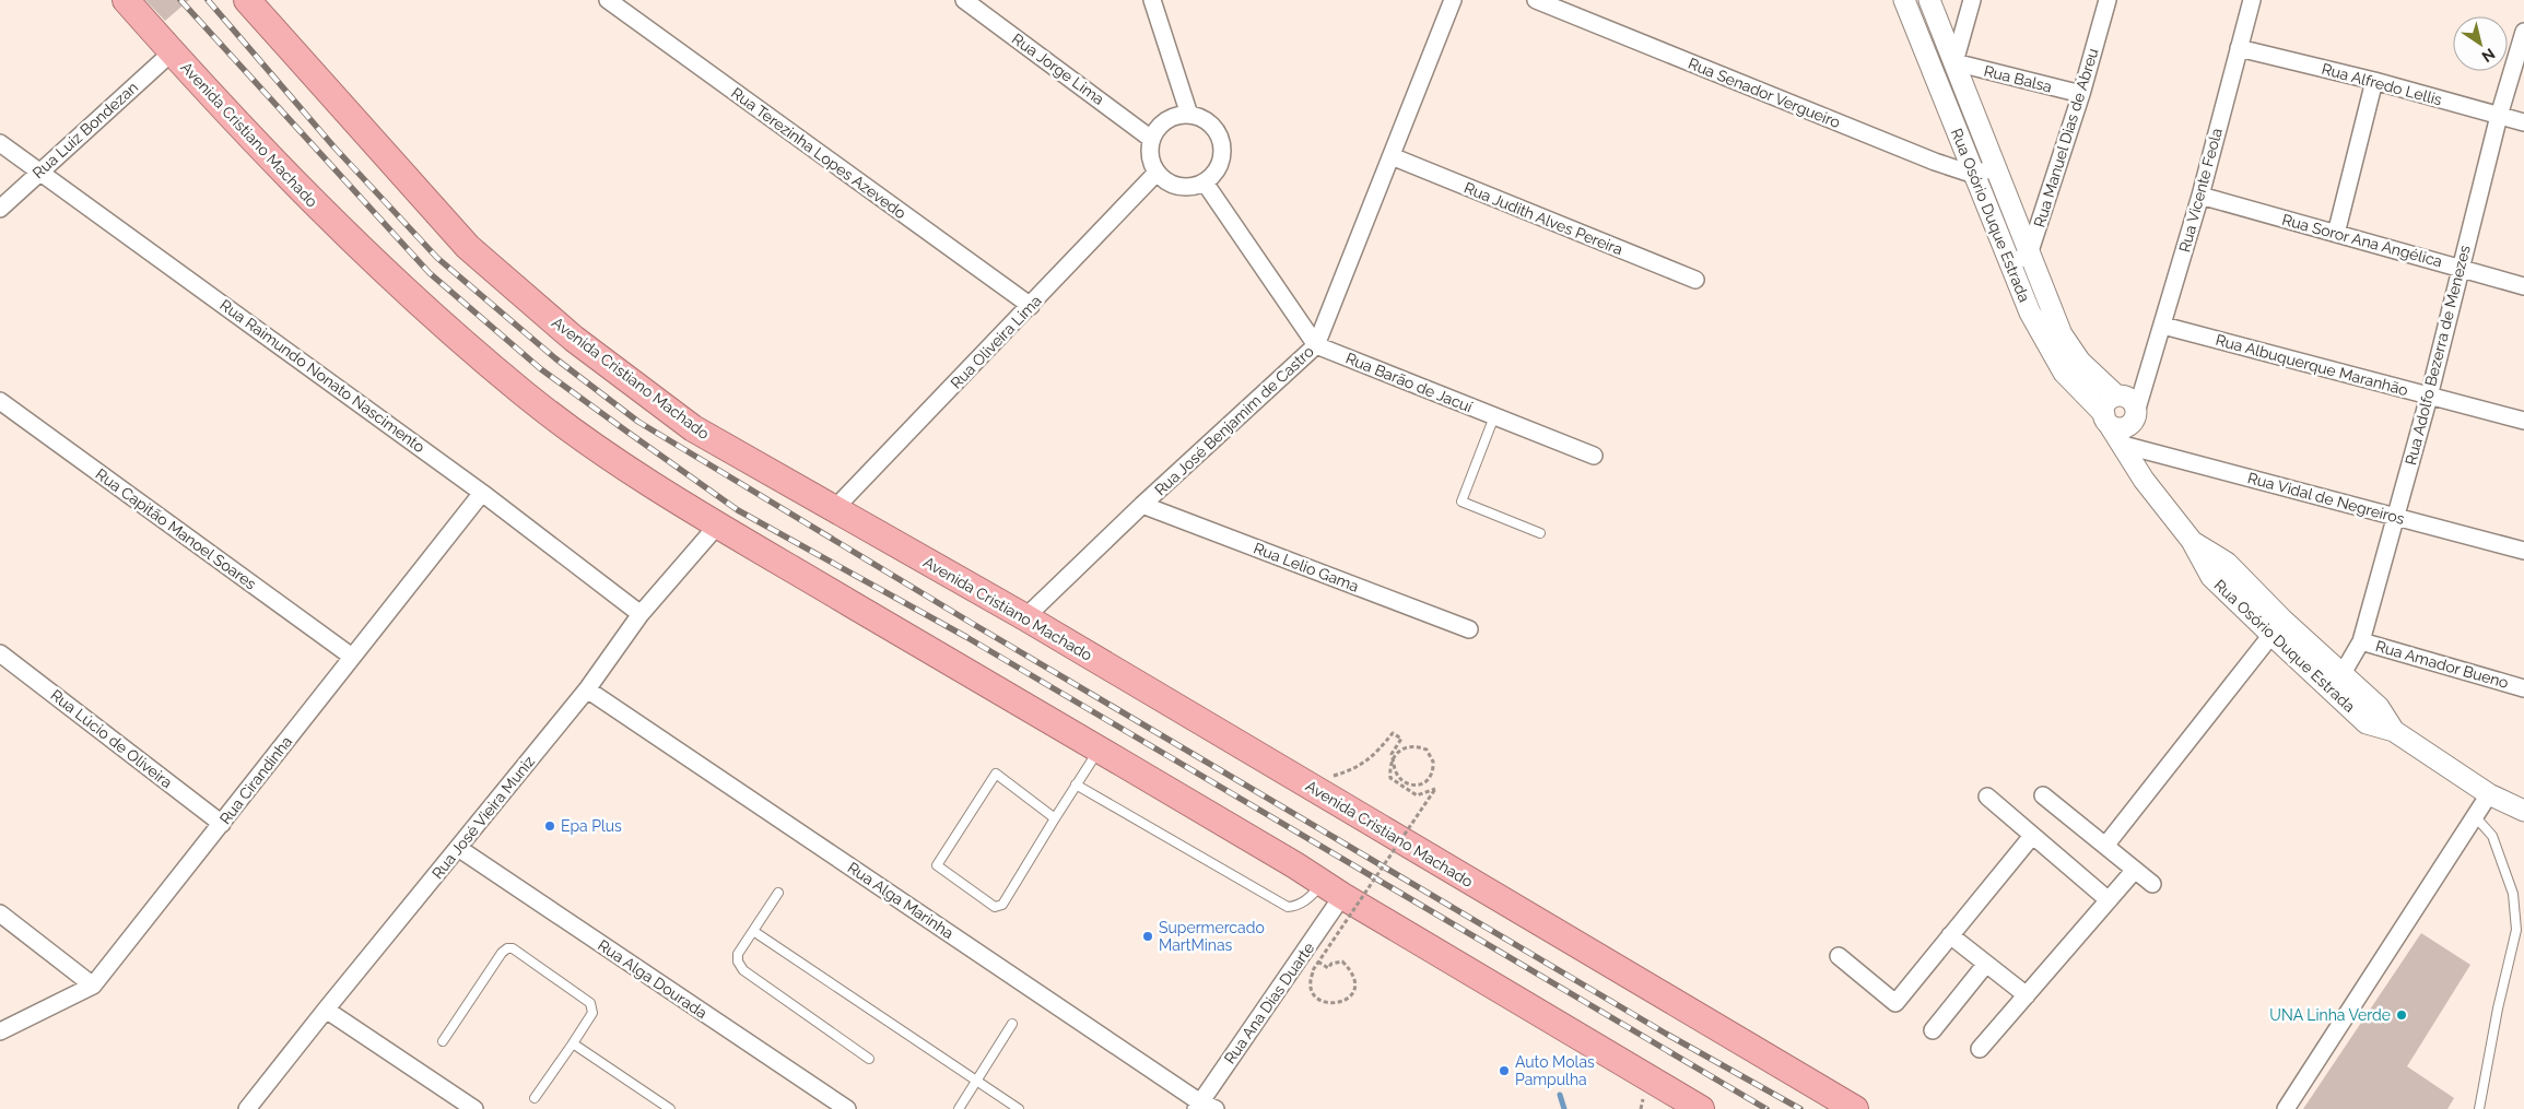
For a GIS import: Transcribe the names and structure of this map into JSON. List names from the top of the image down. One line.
{"streets":{"highway":["Avenida Cristiano Machado"],"street":["Rua Jorge Lima","Rua Balsa","Rua Alfredo Lellis","Rua Senador Vergueiro","Rua Luiz Bondezan","Rua Manuel Dias de Abreu","Rua Terezinha Lopes Azevedo","Rua Vicente Feola","Rua Osório Duque Estrada","Rua Judith Alves Pereira","Rua Soror Ana Angélica","Rua Oliveira Lima","Rua Adolfo Bezerra de Menezes","Rua Albuquerque Maranhão","Rua Raimundo Nonato Nascimento","Rua Barão de Jacuí","Rua José Benjamim de Castro","Rua Vidal de Negreiros","Rua Capitão Manoel Soares","Rua Lelio Gama","Rua Amador Bueno","Rua Lúcio de Oliveira","Rua Cirandinha","Rua José Vieira Muniz","Rua Alga Marinha","Rua Alga Dourada","Rua Ana Dias Duarte"]},"crossings":[["Rua Jorge Lima","Rua Oliveira Lima"],["Rua Balsa","Rua Manuel Dias de Abreu"],["Rua Balsa","Rua Osório Duque Estrada"],["Rua Alfredo Lellis","Rua Vicente Feola"],["Rua Alfredo Lellis","Rua Adolfo Bezerra de Menezes"],["Rua Senador Vergueiro","Rua Osório Duque Estrada"],["Rua Luiz Bondezan","Avenida Cristiano Machado"],["Rua Luiz Bondezan","Rua Raimundo Nonato Nascimento"],["Avenida Cristiano Machado","Rua Oliveira Lima"],["Avenida Cristiano Machado","Rua José Benjamim de Castro"],["Avenida Cristiano Machado","Rua José Vieira Muniz"],["Avenida Cristiano Machado","Rua Ana Dias Duarte"],["Rua Manuel Dias de Abreu","Rua Osório Duque Estrada"],["Rua Terezinha Lopes Azevedo","Rua Oliveira Lima"],["Rua Vicente Feola","Rua Osório Duque Estrada"],["Rua Vicente Feola","Rua Soror Ana Angélica"],["Rua Vicente Feola","Rua Albuquerque Maranhão"],["Rua Osório Duque Estrada","Rua Adolfo Bezerra de Menezes"],["Rua Osório Duque Estrada","Rua Vidal de Negreiros"],["Rua Judith Alves Pereira","Rua José Benjamim de Castro"],["Rua Soror Ana Angélica","Rua Adolfo Bezerra de Menezes"],["Rua Adolfo Bezerra de Menezes","Rua Albuquerque Maranhão"],["Rua Adolfo Bezerra de Menezes","Rua Vidal de Negreiros"],["Rua Adolfo Bezerra de Menezes","Rua Amador Bueno"],["Rua Raimundo Nonato Nascimento","Rua Cirandinha"],["Rua Raimundo Nonato Nascimento","Rua José Vieira Muniz"],["Rua Barão de Jacuí","Rua José Benjamim de Castro"],["Rua José Benjamim de Castro","Rua Lelio Gama"],["Rua Capitão Manoel Soares","Rua Cirandinha"],["Rua Lúcio de Oliveira","Rua Cirandinha"],["Rua José Vieira Muniz","Rua Alga Marinha"],["Rua José Vieira Muniz","Rua Alga Dourada"],["Rua Alga Marinha","Rua Ana Dias Duarte"]],"places":["Epa Plus","Supermercado MartMinas","UNA Linha Verde","Auto Molas Pampulha"],"north":"bottom right"}
